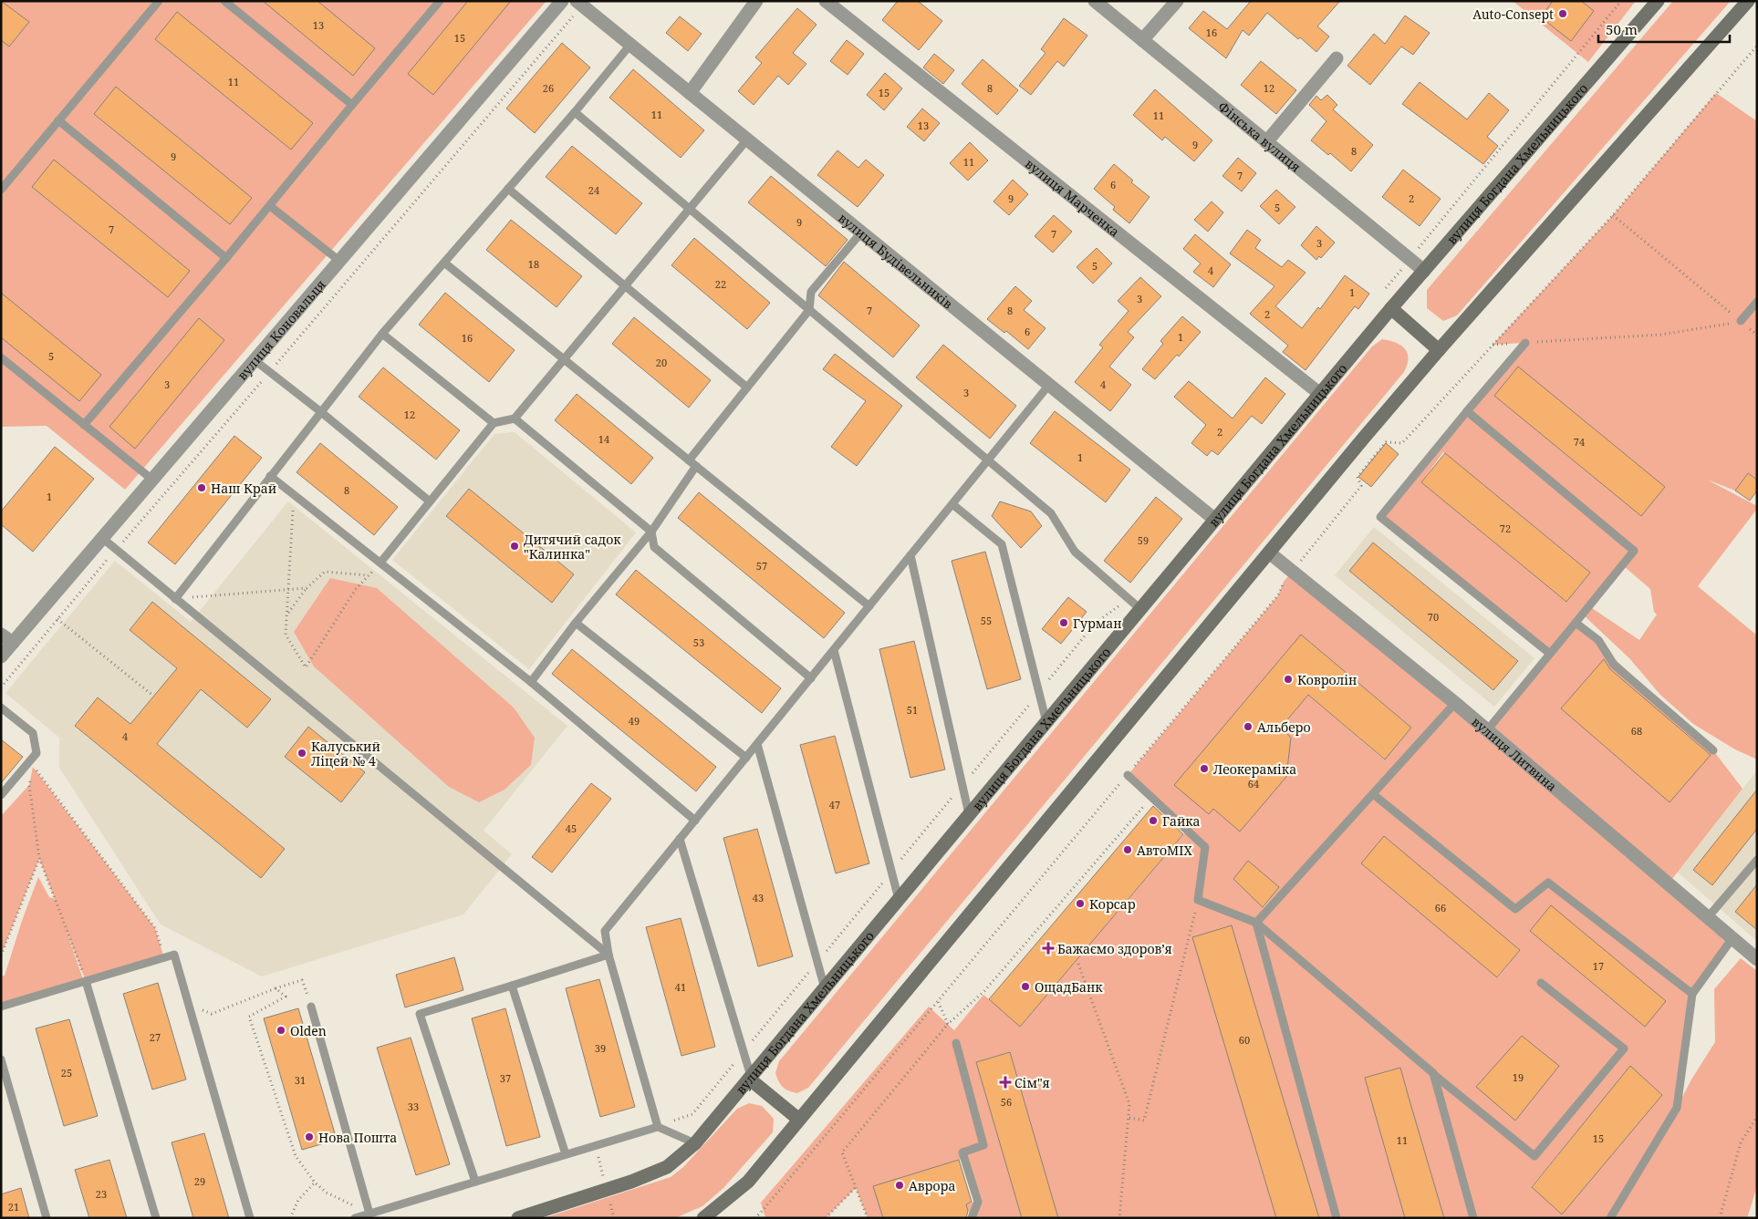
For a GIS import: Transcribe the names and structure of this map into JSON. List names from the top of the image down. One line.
{"streets":{"street":["Фінська вулиця","вулиця Богдана Хмельницького","вулиця Марченка","вулиця Будівельників","вулиця Коновальця","вулиця Литвина"]},"crossings":[["Фінська вулиця","вулиця Богдана Хмельницького"],["вулиця Богдана Хмельницького","вулиця Марченка"],["вулиця Богдана Хмельницького","вулиця Будівельників"]],"places":{"other":["Auto-Consept","Наш Край","Дитячий садок \"Калинка\"","Гурман","Ковролін","Альберо","Калуський Ліцей № 4","Леокераміка","Гайка","АвтоMIX","Корсар","ОщадБанк","Olden","Нова Пошта","Аврора"],"health":["Бажаємо здоровʼя","Сім\"я"]},"house_numbers":["13","16","15","11","26","8","12","15","11","11","13","9","8","9","11","7","6","24","9","2","5","9","7","7","3","18","5","4","22","1","3","7","8","2","6","1","16","5","20","3","4","3","12","2","14","74","1","8","1","72","59","57","70","55","53","51","49","68","4","64","47","45","43","66","17","41","27","60","39","25","19","37","31","56","33","15","11","29","23","21"],"scale_bar":"50 m"}
